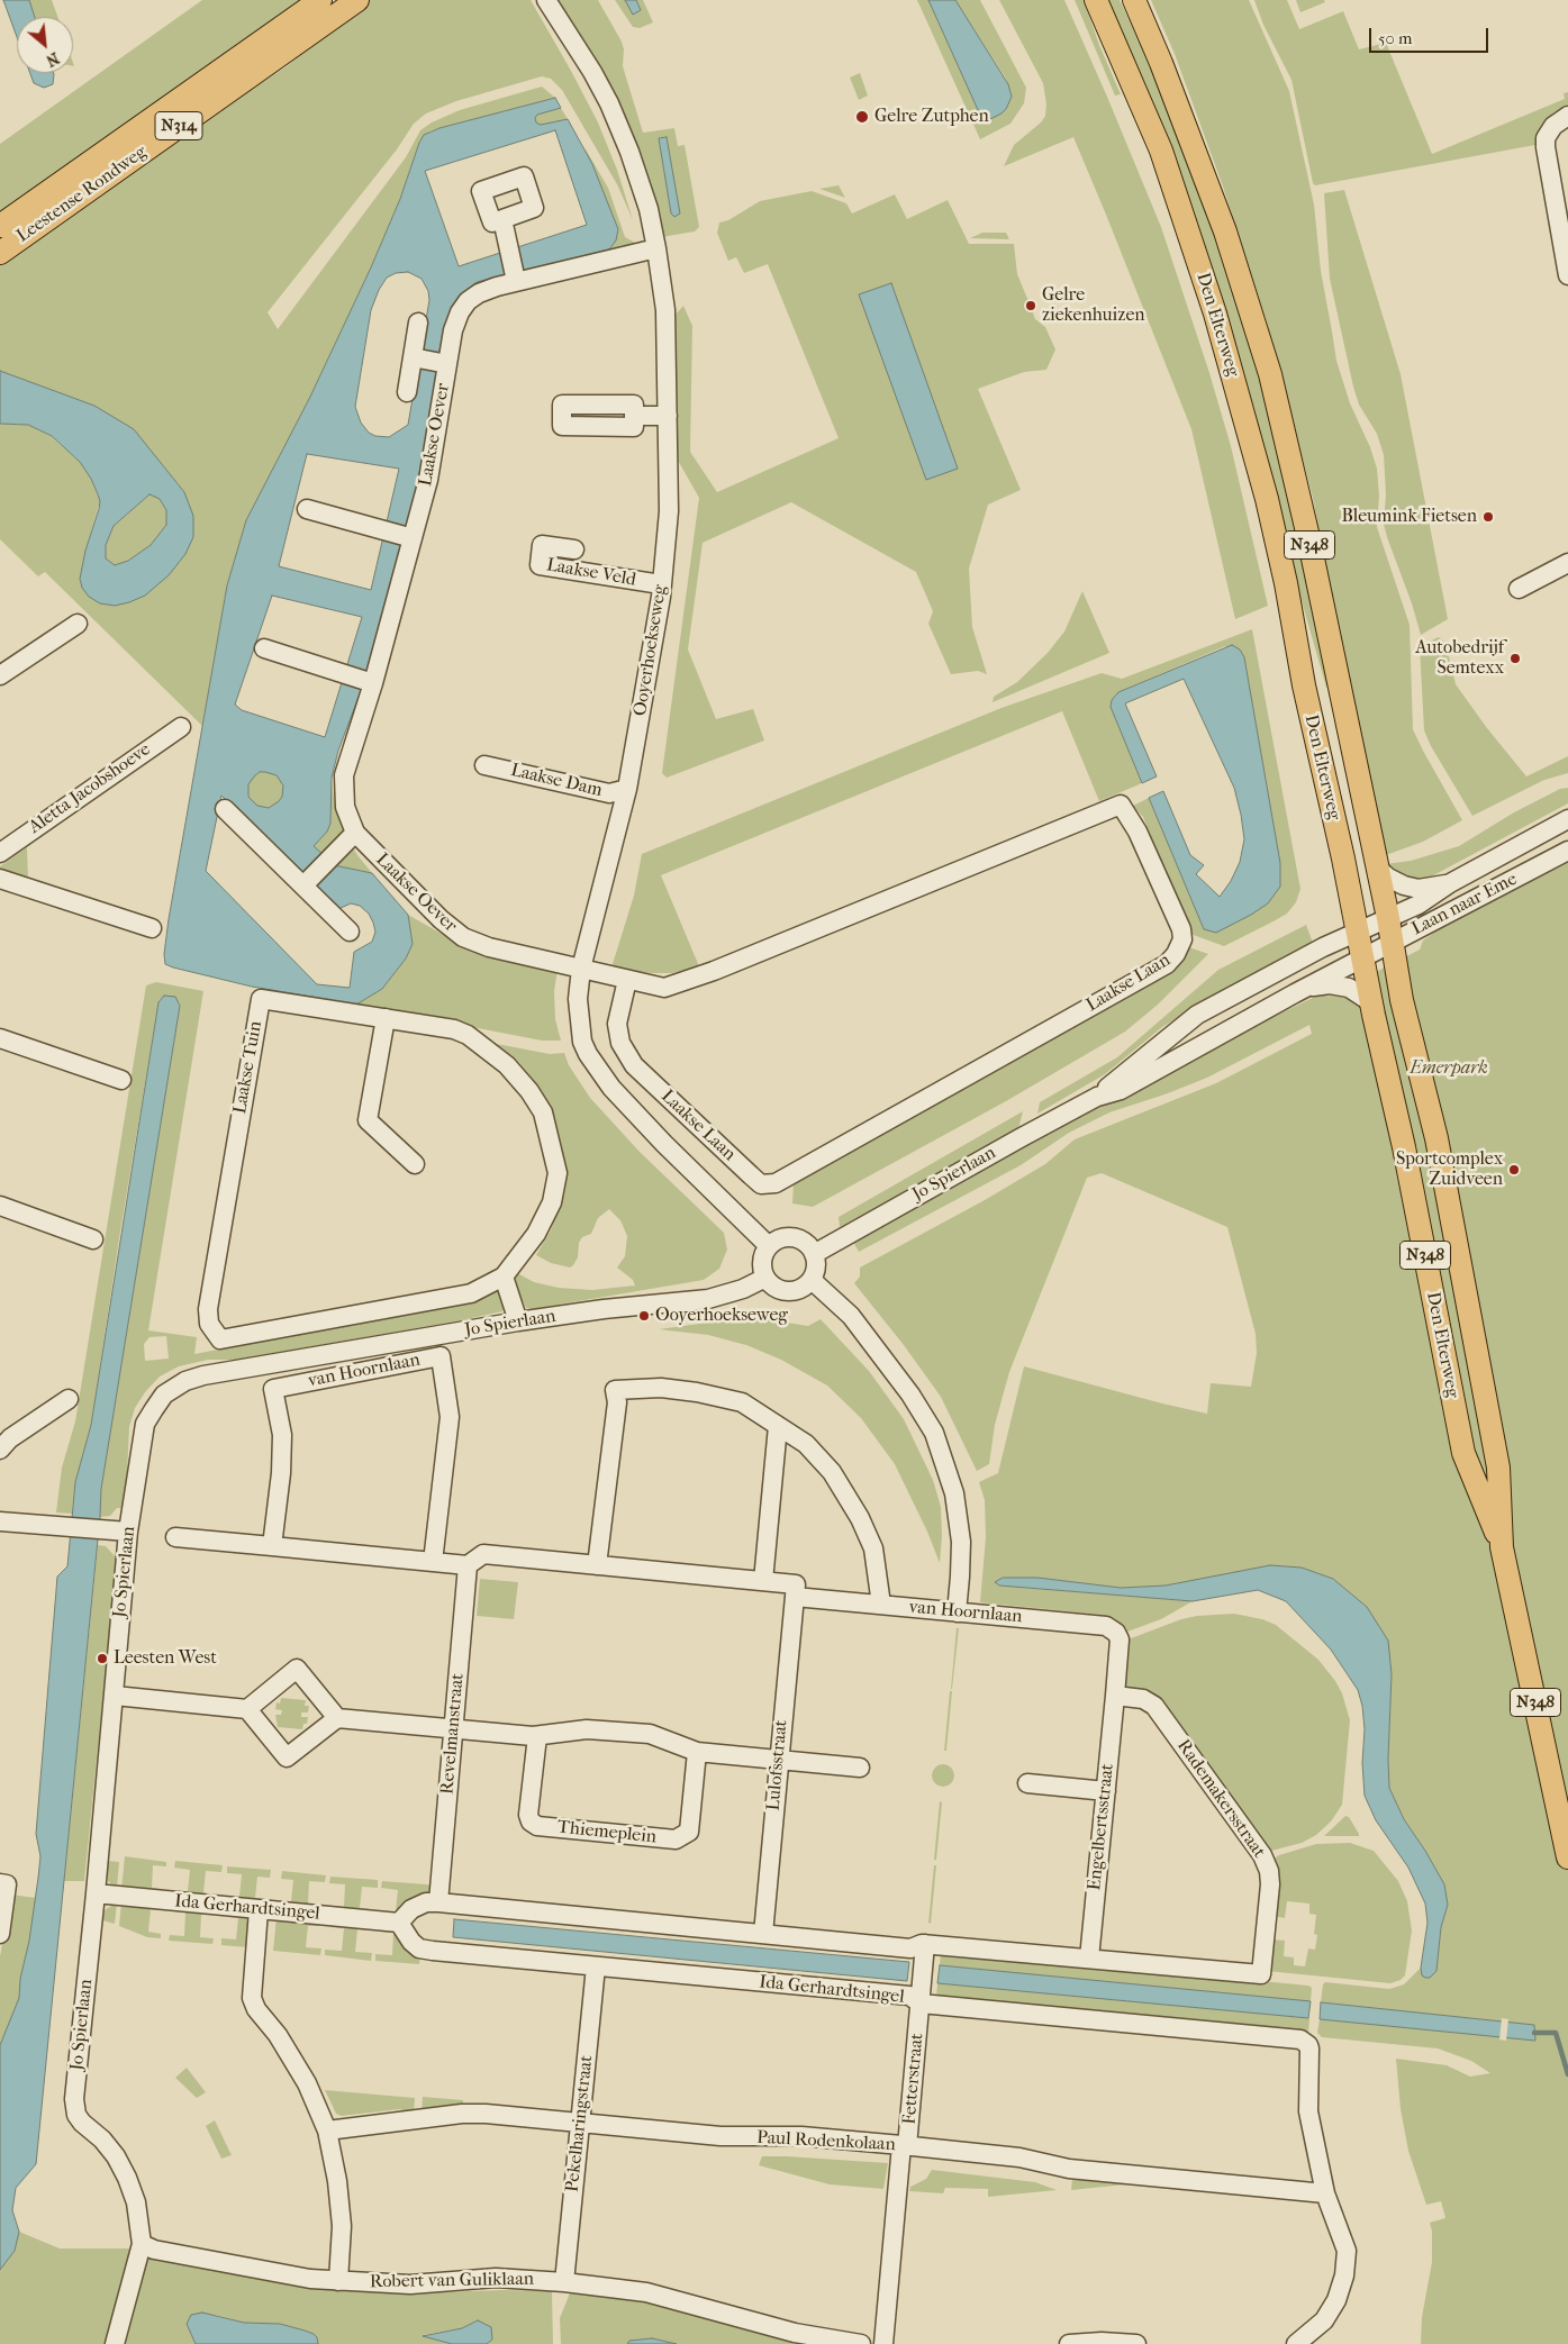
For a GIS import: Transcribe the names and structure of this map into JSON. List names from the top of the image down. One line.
{"streets":{"main road":["N314","Leestense Rondweg","Den Elterweg","N348"],"street":["Laakse Oever","Laakse Veld","Ooyerhoekseweg","Laakse Dam","Aletta Jacobshoeve","Laan naar Eme","Laakse Laan","Laakse Tuin","Jo Spierlaan","van Hoornlaan","Revelmanstraat","Lulofsstraat","Rademakersstraat","Engelbertsstraat","Thiemeplein","Ida Gerhardtsingel","Fetterstraat","Pekelharingstraat","Paul Rodenkolaan","Robert van Guliklaan"]},"crossings":[["Den Elterweg","N348"],["Den Elterweg","Laan naar Eme"],["Den Elterweg","Jo Spierlaan"],["Laakse Oever","Ooyerhoekseweg"],["Laakse Oever","Laakse Laan"],["Laakse Veld","Ooyerhoekseweg"],["Ooyerhoekseweg","Laakse Dam"],["Ooyerhoekseweg","Laakse Laan"],["Ooyerhoekseweg","Jo Spierlaan"],["Laan naar Eme","Jo Spierlaan"],["Jo Spierlaan","Ida Gerhardtsingel"],["Jo Spierlaan","Robert van Guliklaan"],["van Hoornlaan","Lulofsstraat"],["van Hoornlaan","Rademakersstraat"],["van Hoornlaan","Engelbertsstraat"],["Rademakersstraat","Engelbertsstraat"],["Ida Gerhardtsingel","Fetterstraat"],["Ida Gerhardtsingel","Pekelharingstraat"],["Ida Gerhardtsingel","Paul Rodenkolaan"],["Fetterstraat","Paul Rodenkolaan"],["Pekelharingstraat","Paul Rodenkolaan"],["Pekelharingstraat","Robert van Guliklaan"]],"parks":["Emerpark"],"places":["Gelre Zutphen","Gelre ziekenhuizen","Bleumink Fietsen","Autobedrijf Semtexx","Sportcomplex Zuidveen","Ooyerhoekseweg","Leesten West"],"scale_bar":"50 m","north":"bottom right"}
